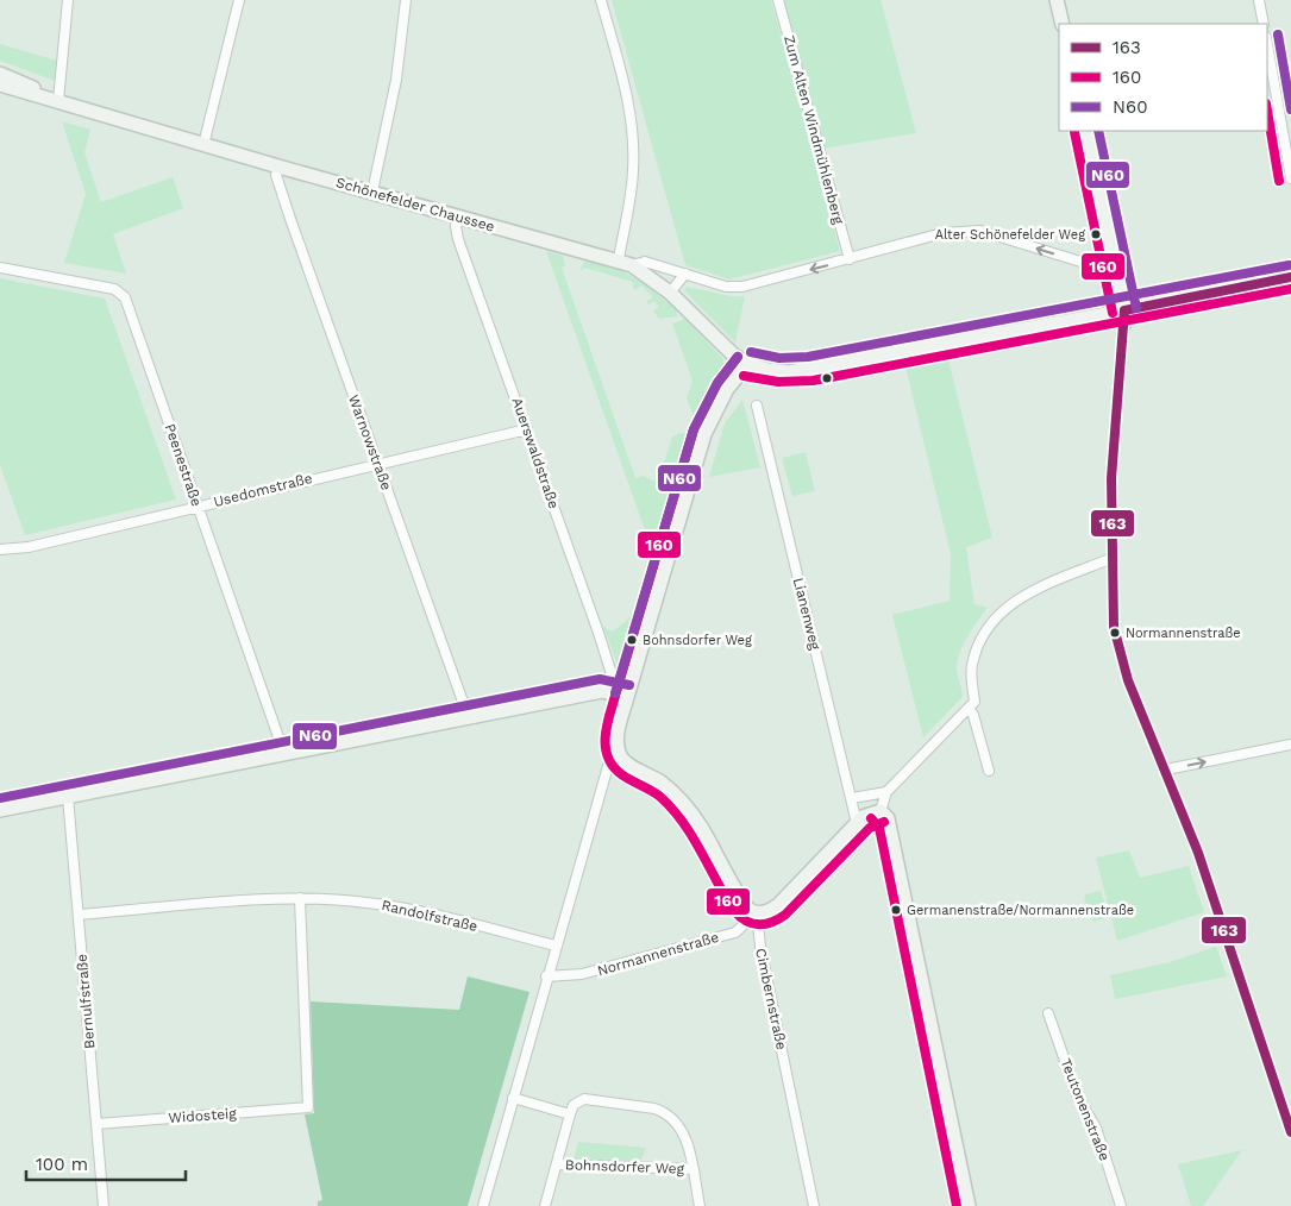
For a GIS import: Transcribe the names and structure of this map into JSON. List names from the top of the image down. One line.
{"streets":{"street":["Zum Alten Windmühlenberg","Schönefelder Chaussee","Warnowstraße","Auerswaldstraße","Peenestraße","Usedomstraße","Lianenweg","Randolfstraße","Normannenstraße","Cimbernstraße","Bernulfstraße","Teutonenstraße","Widosteig","Bohnsdorfer Weg"]},"crossings":[["Schönefelder Chaussee","Warnowstraße"],["Schönefelder Chaussee","Auerswaldstraße"],["Warnowstraße","Usedomstraße"],["Auerswaldstraße","Usedomstraße"],["Peenestraße","Usedomstraße"],["Lianenweg","Normannenstraße"],["Randolfstraße","Bernulfstraße"],["Randolfstraße","Widosteig"],["Normannenstraße","Cimbernstraße"],["Bernulfstraße","Widosteig"]],"places":["Alter Schönefelder Weg","Normannenstraße","Bohnsdorfer Weg","Germanenstraße/Normannenstraße"],"lines":["transit line N60","transit line 160","transit line 163"],"legend":["163","160","N60"],"scale_bar":"100 m"}
